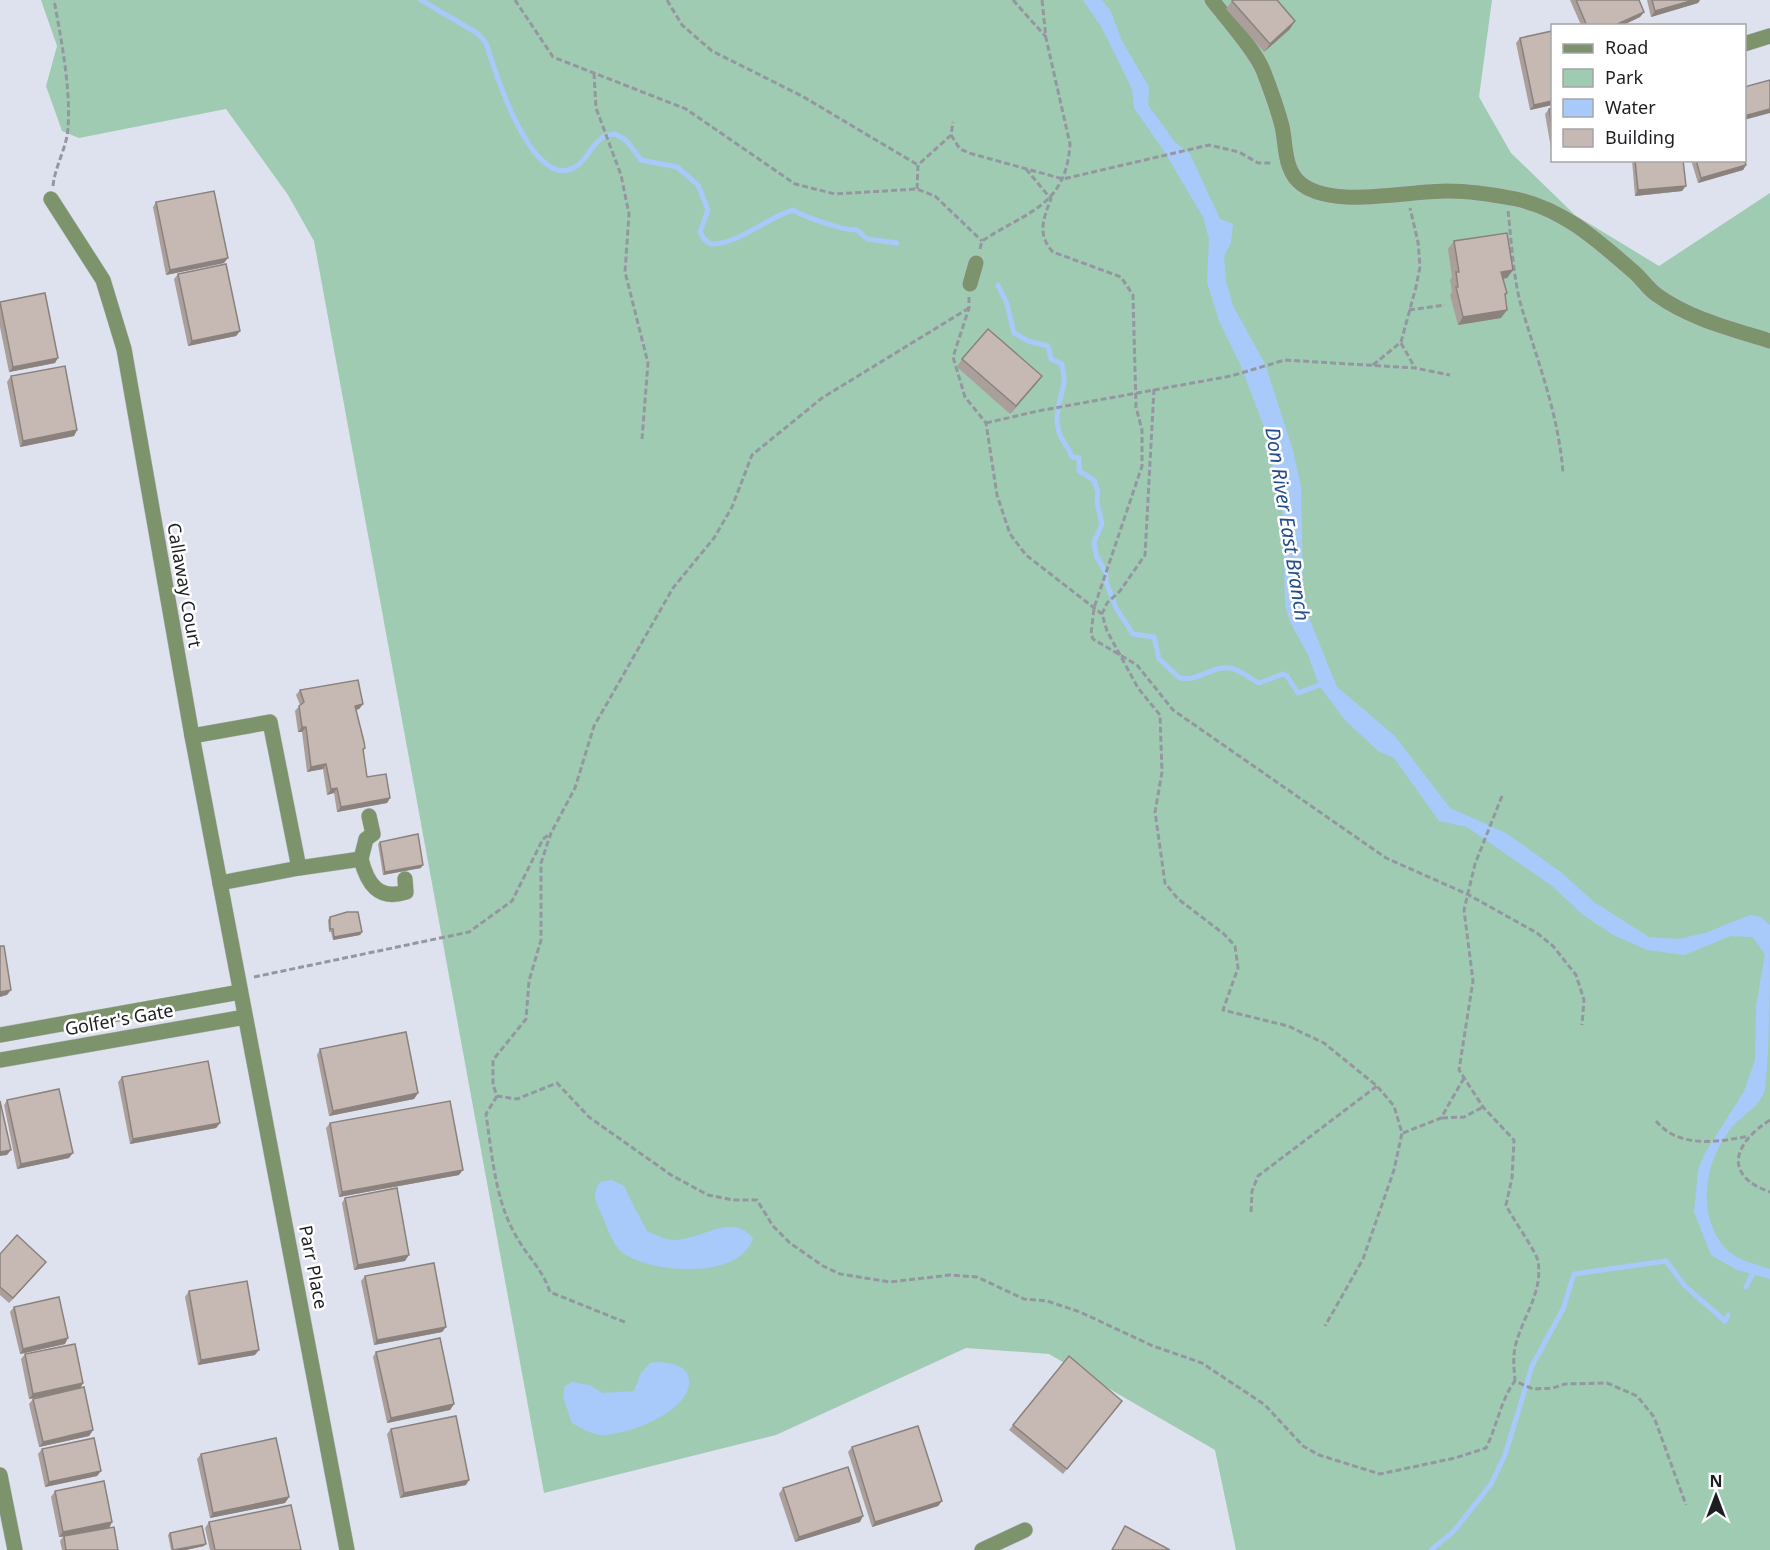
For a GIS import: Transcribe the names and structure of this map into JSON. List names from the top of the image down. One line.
{"streets":{"street":["Callaway Court","Golfer's Gate","Parr Place"]},"crossings":[["Callaway Court","Golfer's Gate"],["Callaway Court","Parr Place"],["Golfer's Gate","Parr Place"]],"water":["Don River East Branch"],"legend":["Road","Park","Water","Building"],"north":"top"}
